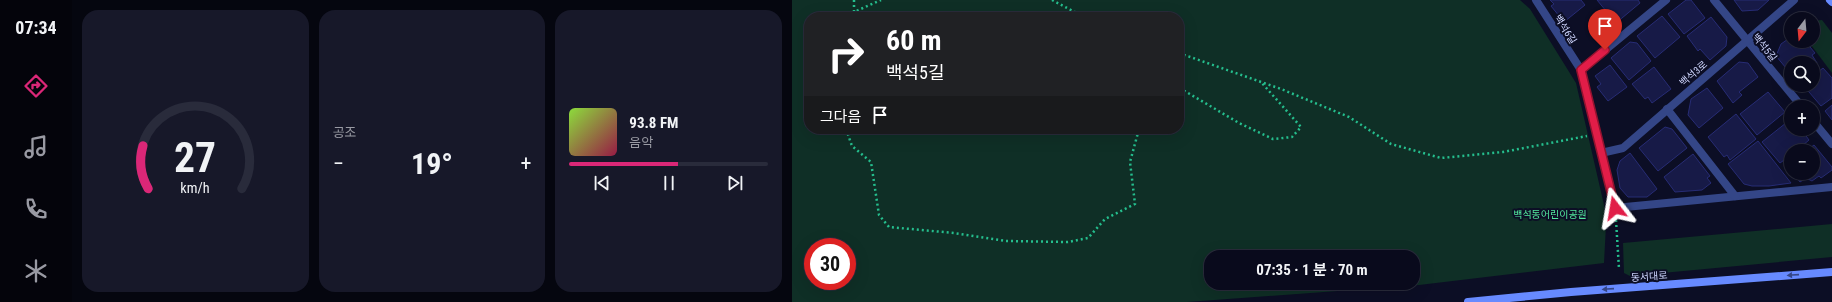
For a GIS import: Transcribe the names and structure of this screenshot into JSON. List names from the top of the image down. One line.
{"streets":{"main road":["동서대로"],"street":["백석6길","백석5길","백석3로"]},"crossings":[["백석6길","백석3로"],["백석5길","백석3로"]],"one_way":["동서대로"],"parks":["백석동어린이공원"],"north":"bottom","page":{"tabs":"07:34","tile":"공조","map_buttons":["+","−"],"turn":["60 m","백석5길"],"then":"그다음","song":["93.8 FM","음악"],"heat":["−","19°","+"],"limit":"30","trip":"07:35 · 1 분 · 70 m","gauge":["27","km/h"]}}
